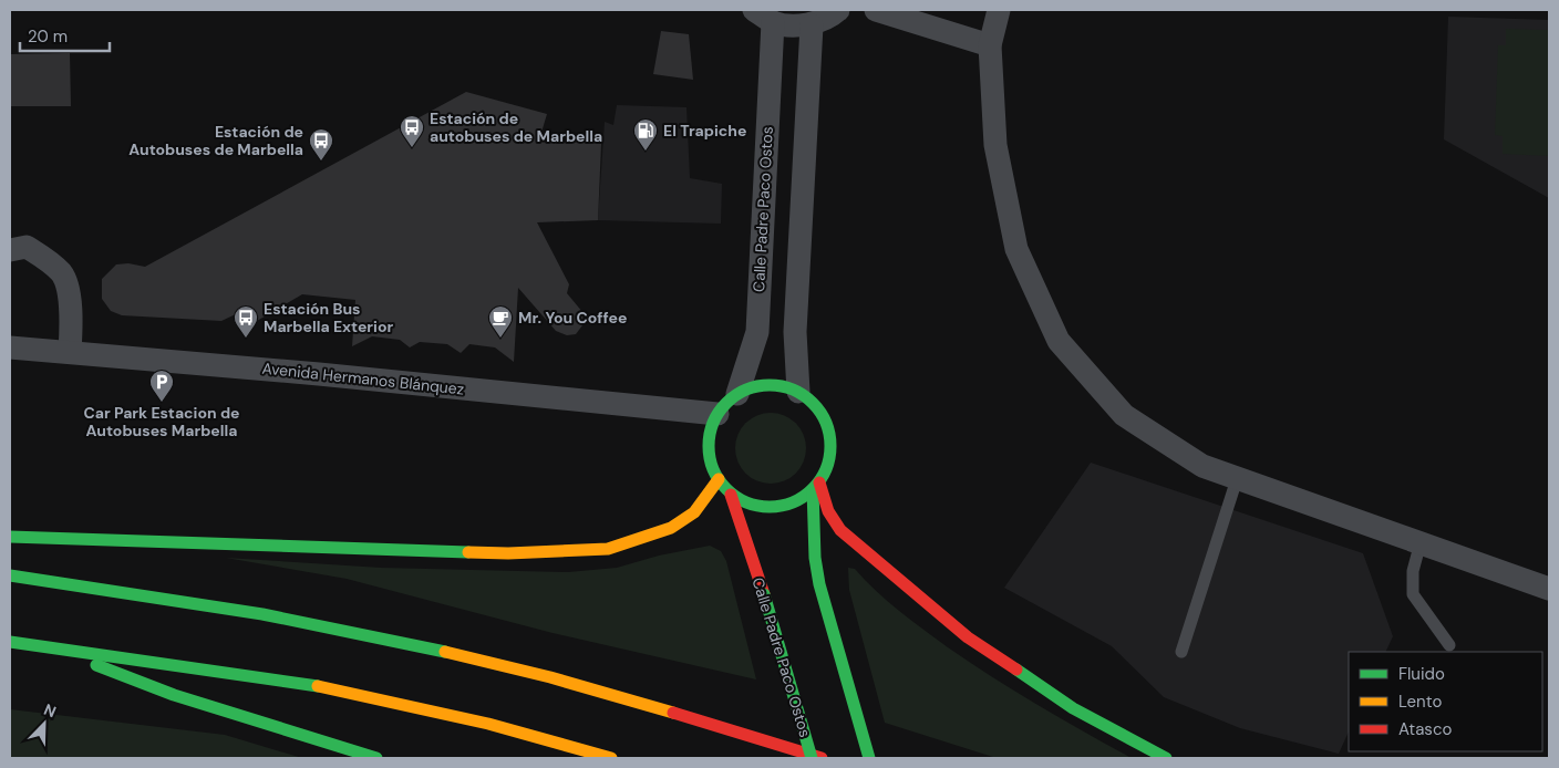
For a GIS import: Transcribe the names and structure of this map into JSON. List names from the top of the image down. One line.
{"streets":{"main road":["Calle Padre Paco Ostos"],"street":["Avenida Hermanos Blánquez"]},"crossings":[["Calle Padre Paco Ostos","Avenida Hermanos Blánquez"]],"places":{"bus stop":["Estación de autobuses de Marbella","Estación de Autobuses de Marbella","Estación Bus Marbella Exterior"],"fuel station":["El Trapiche"],"cafe":["Mr. You Coffee"],"parking":["Car Park Estacion de Autobuses Marbella"]},"legend":["Fluido","Lento","Atasco"],"scale_bar":"20 m","north":"top right"}
